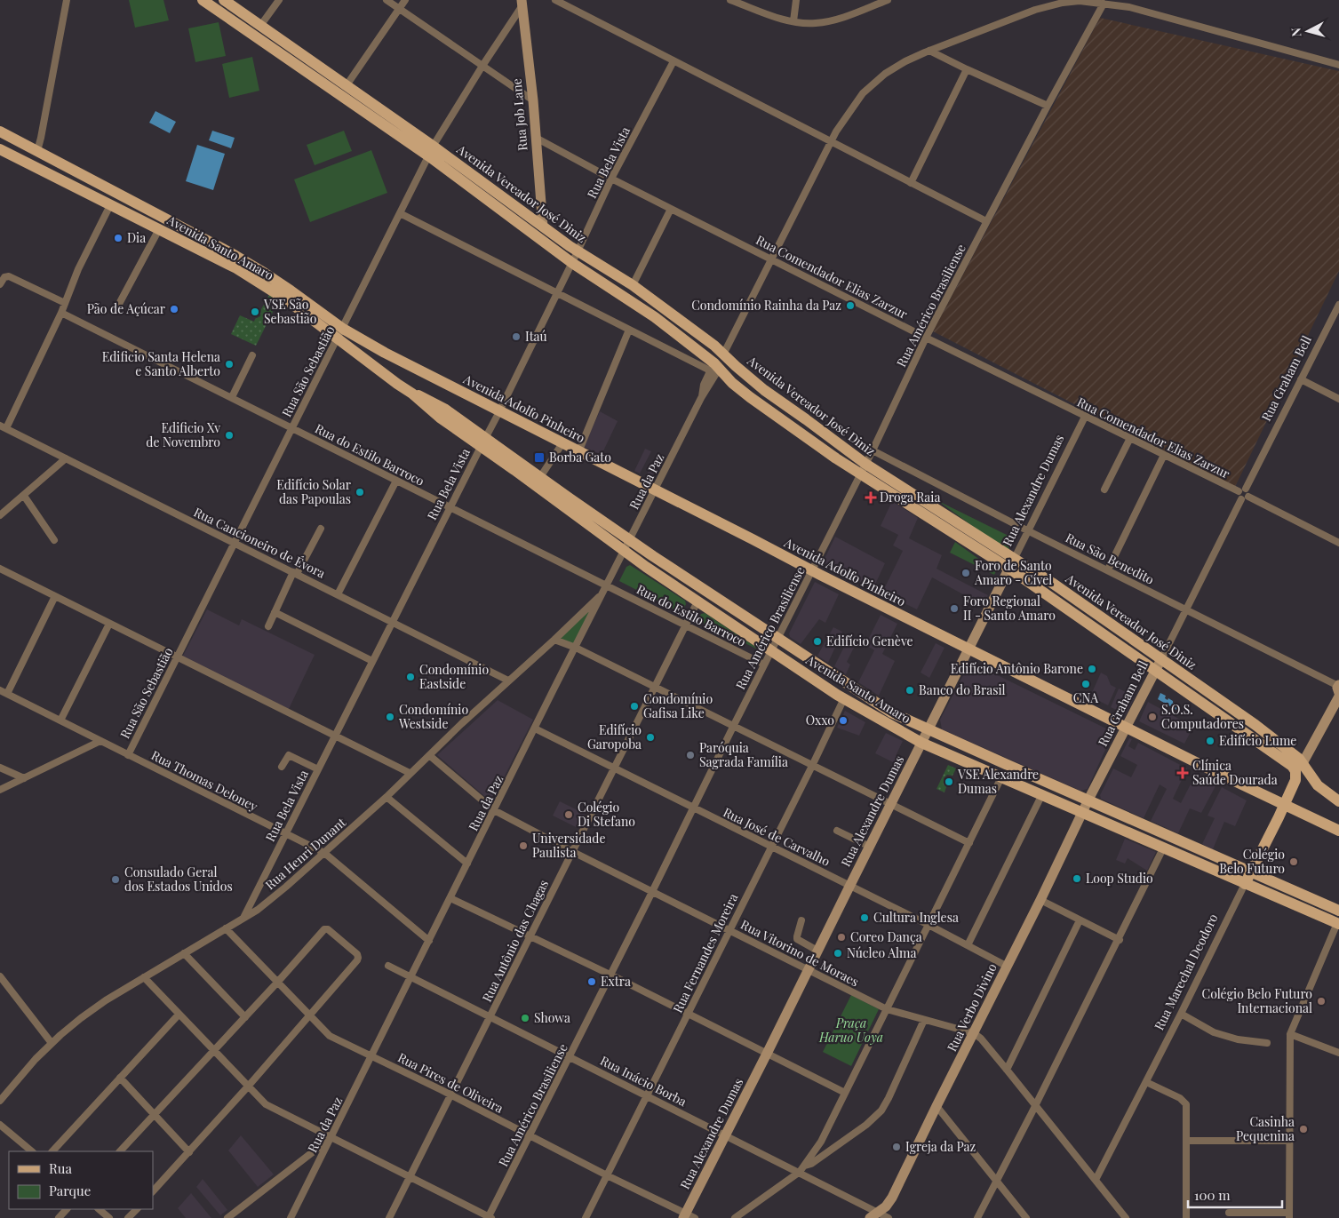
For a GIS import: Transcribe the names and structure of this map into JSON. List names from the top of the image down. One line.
{"streets":{"main road":["Avenida Vereador José Diniz","Avenida Santo Amaro","Avenida Adolfo Pinheiro","Rua Marechal Deodoro"],"street":["Rua Job Lane","Rua Bela Vista","Rua Comendador Elias Zarzur","Rua Américo Brasiliense","Rua São Sebastião","Rua Graham Bell","Rua do Estilo Barroco","Rua da Paz","Rua Alexandre Dumas","Rua Cancioneiro de Évora","Rua São Benedito","Rua Thomas Deloney","Rua José de Carvalho","Rua Henri Dunant","Rua Antônio das Chagas","Rua Fernandes Moreira","Rua Vitorino de Moraes","Rua Verbo Divino","Rua Inácio Borba","Rua Pires de Oliveira"]},"crossings":[["Rua Job Lane","Avenida Vereador José Diniz"],["Rua Job Lane","Rua Comendador Elias Zarzur"],["Rua Job Lane","Rua São Sebastião"],["Rua Bela Vista","Avenida Vereador José Diniz"],["Rua Bela Vista","Avenida Santo Amaro"],["Rua Bela Vista","Rua Comendador Elias Zarzur"],["Rua Bela Vista","Avenida Adolfo Pinheiro"],["Rua Bela Vista","Rua do Estilo Barroco"],["Rua Bela Vista","Rua Cancioneiro de Évora"],["Rua Bela Vista","Rua Thomas Deloney"],["Rua Bela Vista","Rua Henri Dunant"],["Avenida Vereador José Diniz","Rua Américo Brasiliense"],["Avenida Vereador José Diniz","Rua São Sebastião"],["Avenida Vereador José Diniz","Rua Graham Bell"],["Avenida Vereador José Diniz","Rua da Paz"],["Avenida Vereador José Diniz","Rua Alexandre Dumas"],["Avenida Vereador José Diniz","Rua Marechal Deodoro"],["Avenida Santo Amaro","Rua Américo Brasiliense"],["Avenida Santo Amaro","Rua São Sebastião"],["Avenida Santo Amaro","Rua Graham Bell"],["Avenida Santo Amaro","Avenida Adolfo Pinheiro"],["Avenida Santo Amaro","Rua da Paz"],["Avenida Santo Amaro","Rua Alexandre Dumas"],["Avenida Santo Amaro","Rua Antônio das Chagas"],["Avenida Santo Amaro","Rua Fernandes Moreira"],["Avenida Santo Amaro","Rua Marechal Deodoro"],["Avenida Santo Amaro","Rua Verbo Divino"],["Rua Comendador Elias Zarzur","Rua Américo Brasiliense"],["Rua Comendador Elias Zarzur","Rua Graham Bell"],["Rua Comendador Elias Zarzur","Rua Alexandre Dumas"],["Rua Américo Brasiliense","Avenida Adolfo Pinheiro"],["Rua Américo Brasiliense","Rua do Estilo Barroco"],["Rua Américo Brasiliense","Rua São Benedito"],["Rua Américo Brasiliense","Rua José de Carvalho"],["Rua Américo Brasiliense","Rua Vitorino de Moraes"],["Rua Américo Brasiliense","Rua Inácio Borba"],["Rua Américo Brasiliense","Rua Pires de Oliveira"],["Rua São Sebastião","Avenida Adolfo Pinheiro"],["Rua São Sebastião","Rua do Estilo Barroco"],["Rua São Sebastião","Rua Cancioneiro de Évora"],["Rua São Sebastião","Rua Thomas Deloney"],["Rua Graham Bell","Avenida Adolfo Pinheiro"],["Rua Graham Bell","Rua São Benedito"],["Rua Graham Bell","Rua Verbo Divino"],["Avenida Adolfo Pinheiro","Rua da Paz"],["Avenida Adolfo Pinheiro","Rua Alexandre Dumas"],["Avenida Adolfo Pinheiro","Rua Marechal Deodoro"],["Rua do Estilo Barroco","Rua da Paz"],["Rua do Estilo Barroco","Rua Antônio das Chagas"],["Rua da Paz","Rua Thomas Deloney"],["Rua da Paz","Rua José de Carvalho"],["Rua da Paz","Rua Henri Dunant"],["Rua da Paz","Rua Vitorino de Moraes"],["Rua da Paz","Rua Inácio Borba"],["Rua da Paz","Rua Pires de Oliveira"],["Rua Alexandre Dumas","Rua São Benedito"],["Rua Alexandre Dumas","Rua José de Carvalho"],["Rua Alexandre Dumas","Rua Vitorino de Moraes"],["Rua Alexandre Dumas","Rua Inácio Borba"],["Rua Alexandre Dumas","Rua Pires de Oliveira"],["Rua Cancioneiro de Évora","Rua Henri Dunant"],["Rua Thomas Deloney","Rua Henri Dunant"],["Rua José de Carvalho","Rua Antônio das Chagas"],["Rua José de Carvalho","Rua Fernandes Moreira"],["Rua José de Carvalho","Rua Verbo Divino"],["Rua Henri Dunant","Rua Vitorino de Moraes"],["Rua Henri Dunant","Rua Pires de Oliveira"],["Rua Antônio das Chagas","Rua Vitorino de Moraes"],["Rua Antônio das Chagas","Rua Inácio Borba"],["Rua Antônio das Chagas","Rua Pires de Oliveira"],["Rua Fernandes Moreira","Rua Vitorino de Moraes"],["Rua Fernandes Moreira","Rua Inácio Borba"],["Rua Fernandes Moreira","Rua Pires de Oliveira"],["Rua Vitorino de Moraes","Rua Verbo Divino"],["Rua Verbo Divino","Rua Inácio Borba"]],"parks":["Praça Haruo Uoya"],"places":{"other":["Dia","Condomínio Rainha da Paz","Pão de Açúcar","VSE São Sebastião","Itaú","Edificio Santa Helena e Santo Alberto","Edificio Xv de Novembro","Edifício Solar das Papoulas","Foro de Santo Amaro - Cível","Foro Regional II - Santo Amaro","Edifício Genève","Edifício Antônio Barone","Condomínio Eastside","CNA","Banco do Brasil","Condomínio Gafisa Like","Condomínio Westside","S.O.S. Computadores","Oxxo","Edifício Garopoba","Edifício Lume","Paróquia Sagrada Família","VSE Alexandre Dumas","Colégio Di Stefano","Universidade Paulista","Colégio Belo Futuro","Loop Studio","Consulado Geral dos Estados Unidos","Cultura Inglesa","Coreo Dança","Núcleo Alma","Extra","Colégio Belo Futuro Internacional","Showa","Casinha Pequenina","Igreja da Paz"],"transit":["Borba Gato"],"health":["Droga Raia","Clínica Saúde Dourada"]},"legend":["Rua","Parque"],"scale_bar":"100 m","north":"left"}
